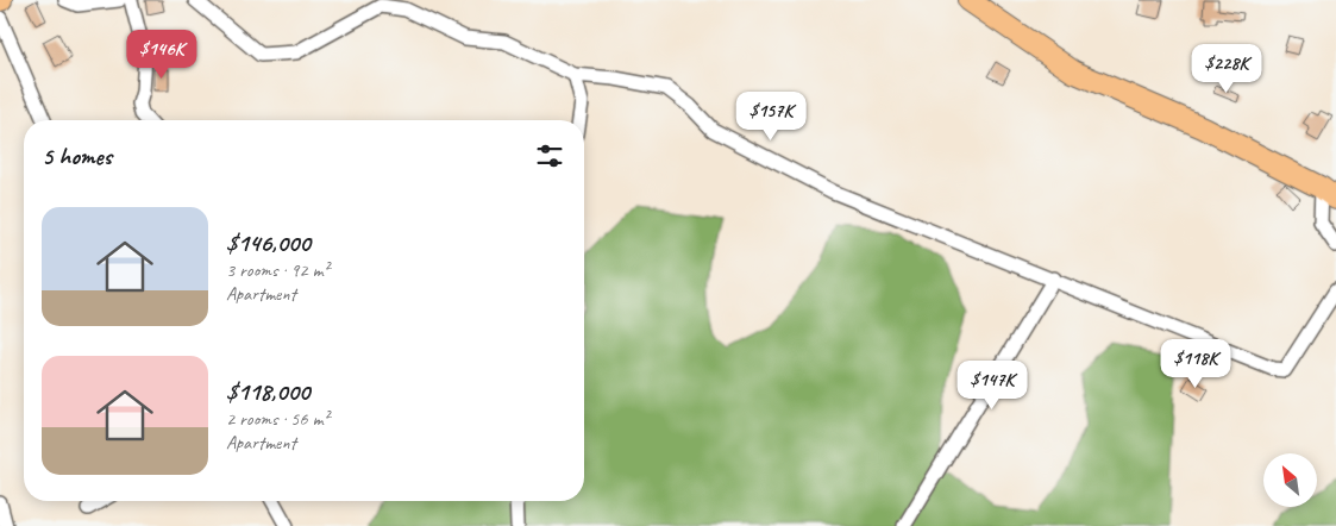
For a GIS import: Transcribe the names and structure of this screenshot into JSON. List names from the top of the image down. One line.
{"north":"top left","page":{"price":["$146K","$228K","$157K","$118K","$147K"],"heading":"5 homes","list":[{"name":"$146,000","note":"3 rooms · 92 m² · Apartment"},{"name":"$118,000","note":"2 rooms · 56 m² · Apartment"}]}}
